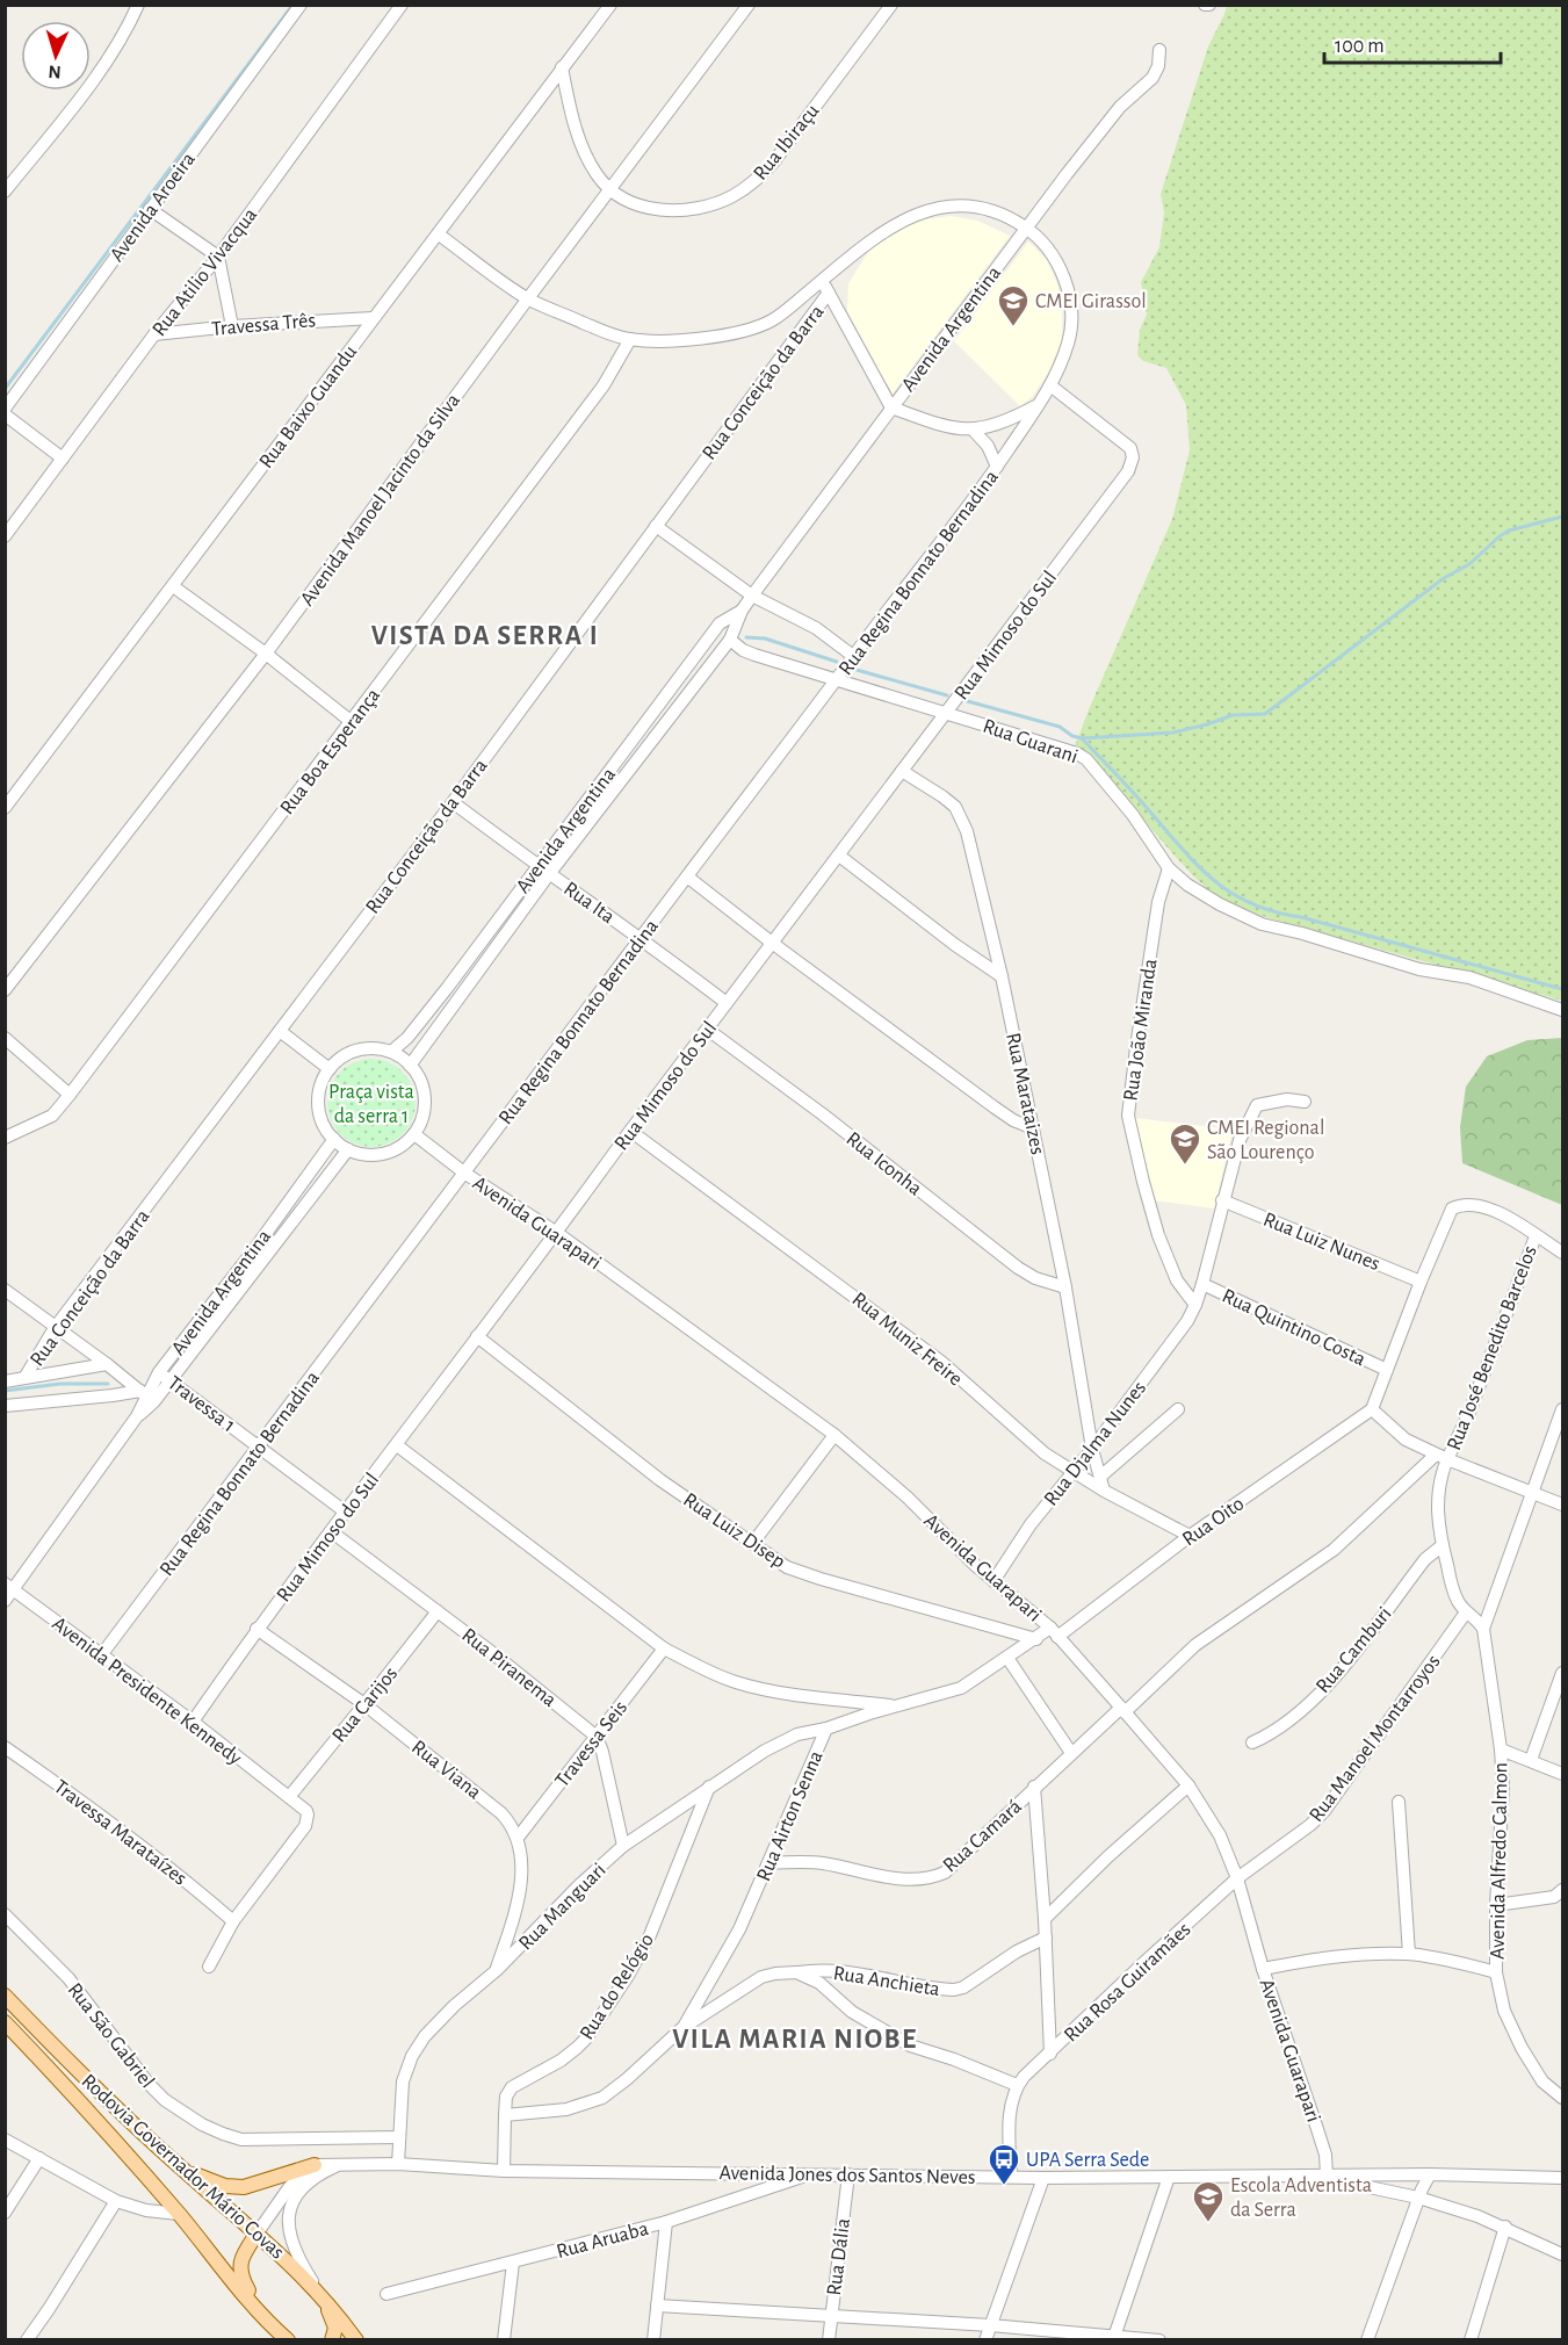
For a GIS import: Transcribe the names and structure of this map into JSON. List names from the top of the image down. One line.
{"streets":{"main road":["Rodovia Governador Mário Covas"],"street":["Rua Ibiraçu","Avenida Aroeira","Rua Atilio Vivacqua","Travessa Três","Avenida Argentina","Rua Conceição da Barra","Rua Baixo Guandu","Avenida Manoel Jacinto da Silva","Rua Regina Bonnato Bernadina","Rua Mimoso do Sul","Rua Guarani","Rua Boa Esperança","Rua Ita","Rua João Miranda","Rua Marataizes","Rua Iconha","Avenida Guarapari","Rua Luiz Nunes","Rua Quintino Costa","Rua Muniz Freire","Rua José Benedito Barcelos","Travessa 1","Rua Djalma Nunes","Rua Oito","Rua Luiz Disep","Rua Camburi","Rua Piranema","Avenida Presidente Kennedy","Rua Carijos","Rua Manoel Montarroyos","Travessa Seis","Rua Viana","Rua Airton Senna","Travessa Marataízes","Rua Camará","Avenida Alfredo Calmon","Rua Manguari","Rua Anchieta","Rua Rosa Guiramães","Rua do Relógio","Rua São Gabriel","Avenida Jones dos Santos Neves","Rua Aruaba","Rua Dália"]},"crossings":[["Rua Ibiraçu","Avenida Manoel Jacinto da Silva"],["Rua Atilio Vivacqua","Travessa Três"],["Travessa Três","Rua Baixo Guandu"],["Avenida Argentina","Rua Regina Bonnato Bernadina"],["Avenida Argentina","Rua Guarani"],["Avenida Argentina","Rua Ita"],["Avenida Argentina","Avenida Guarapari"],["Avenida Argentina","Travessa 1"],["Avenida Argentina","Avenida Presidente Kennedy"],["Rua Conceição da Barra","Rua Ita"],["Rua Regina Bonnato Bernadina","Rua Mimoso do Sul"],["Rua Regina Bonnato Bernadina","Rua Guarani"],["Rua Regina Bonnato Bernadina","Rua Ita"],["Rua Regina Bonnato Bernadina","Avenida Guarapari"],["Rua Regina Bonnato Bernadina","Travessa 1"],["Rua Regina Bonnato Bernadina","Avenida Presidente Kennedy"],["Rua Mimoso do Sul","Rua Guarani"],["Rua Mimoso do Sul","Rua Ita"],["Rua Mimoso do Sul","Rua Marataizes"],["Rua Mimoso do Sul","Rua Iconha"],["Rua Mimoso do Sul","Avenida Guarapari"],["Rua Mimoso do Sul","Rua Muniz Freire"],["Rua Mimoso do Sul","Travessa 1"],["Rua Mimoso do Sul","Rua Luiz Disep"],["Rua Mimoso do Sul","Rua Piranema"],["Rua Mimoso do Sul","Avenida Presidente Kennedy"],["Rua Mimoso do Sul","Rua Viana"],["Rua Guarani","Rua João Miranda"],["Rua João Miranda","Rua Djalma Nunes"],["Rua Marataizes","Rua Iconha"],["Rua Marataizes","Rua Muniz Freire"],["Rua Marataizes","Rua Djalma Nunes"],["Avenida Guarapari","Rua Djalma Nunes"],["Avenida Guarapari","Rua Oito"],["Avenida Guarapari","Rua Manoel Montarroyos"],["Avenida Guarapari","Rua Airton Senna"],["Avenida Guarapari","Rua Camará"],["Avenida Guarapari","Rua Rosa Guiramães"],["Avenida Guarapari","Avenida Jones dos Santos Neves"],["Rua Luiz Nunes","Rua Djalma Nunes"],["Rua Quintino Costa","Rua Djalma Nunes"],["Rua Muniz Freire","Rua Djalma Nunes"],["Rua Muniz Freire","Rua Oito"],["Rua José Benedito Barcelos","Rua Camará"],["Rua Oito","Rua Airton Senna"],["Rua Luiz Disep","Rua Airton Senna"],["Rua Piranema","Rua Carijos"],["Rua Piranema","Travessa Seis"],["Avenida Presidente Kennedy","Rua Carijos"],["Avenida Presidente Kennedy","Travessa Marataízes"],["Rua Carijos","Rua Viana"],["Rua Manoel Montarroyos","Rua Rosa Guiramães"],["Travessa Seis","Rua Viana"],["Rua Viana","Rua Manguari"],["Rua Airton Senna","Rua Camará"],["Rua Airton Senna","Rua Manguari"],["Rua Airton Senna","Rua Anchieta"],["Rua Airton Senna","Rua do Relógio"],["Rua Manguari","Rua do Relógio"],["Rua Manguari","Rua São Gabriel"],["Rua Manguari","Avenida Jones dos Santos Neves"],["Rodovia Governador Mário Covas","Avenida Jones dos Santos Neves"],["Avenida Jones dos Santos Neves","Rua Aruaba"],["Avenida Jones dos Santos Neves","Rua Dália"]],"districts":["VISTA DA SERRA I","VILA MARIA NIOBE"],"parks":["Praça vista da serra 1"],"places":{"school or university":["CMEI Girassol","CMEI Regional São Lourenço","Escola Adventista da Serra"],"bus stop":["UPA Serra Sede"]},"scale_bar":"100 m","north":"bottom"}
